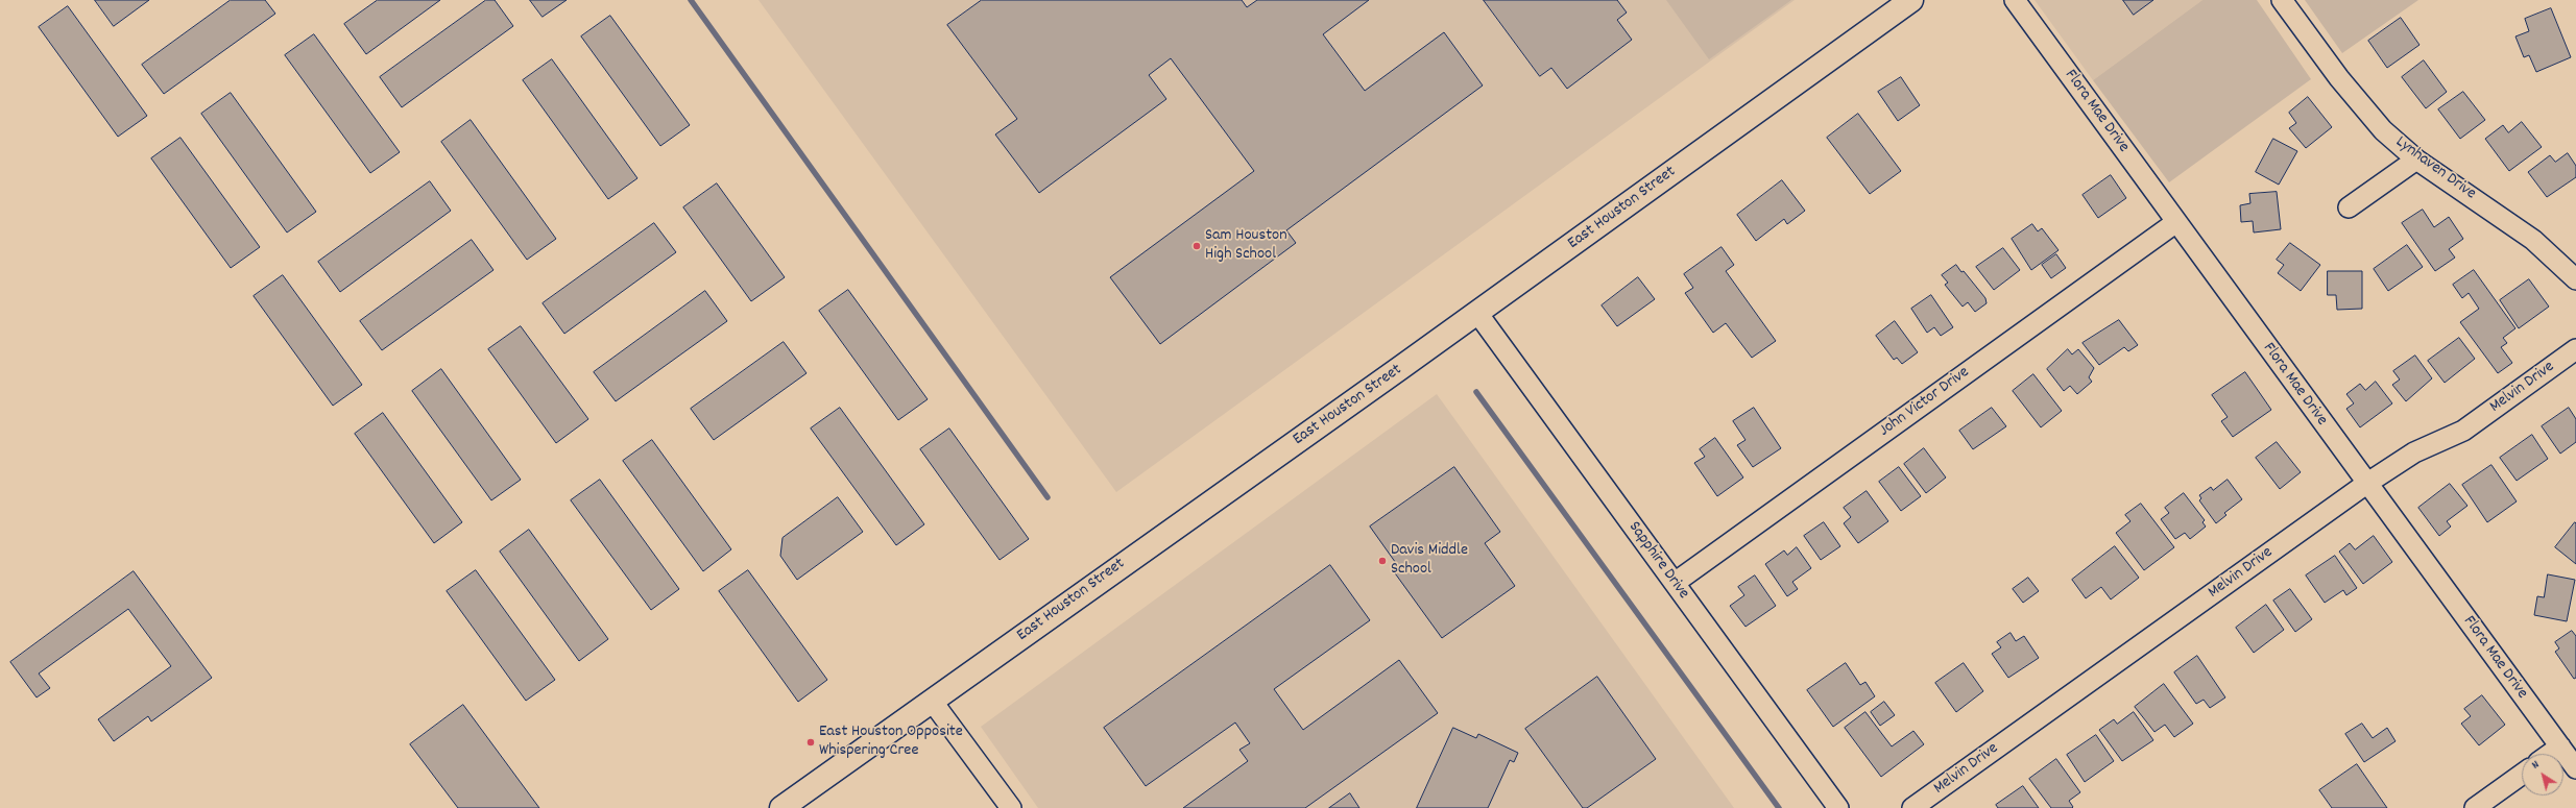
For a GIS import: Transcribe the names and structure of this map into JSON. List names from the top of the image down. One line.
{"streets":{"main road":["East Houston Street"],"street":["Flora Mae Drive","Lynhaven Drive","Melvin Drive","John Victor Drive","Sapphire Drive"]},"crossings":[["Flora Mae Drive","Melvin Drive"],["Flora Mae Drive","John Victor Drive"],["East Houston Street","Sapphire Drive"],["John Victor Drive","Sapphire Drive"]],"places":["Sam Houston High School","Davis Middle School","East Houston Opposite Whispering Cree"],"north":"top left"}
